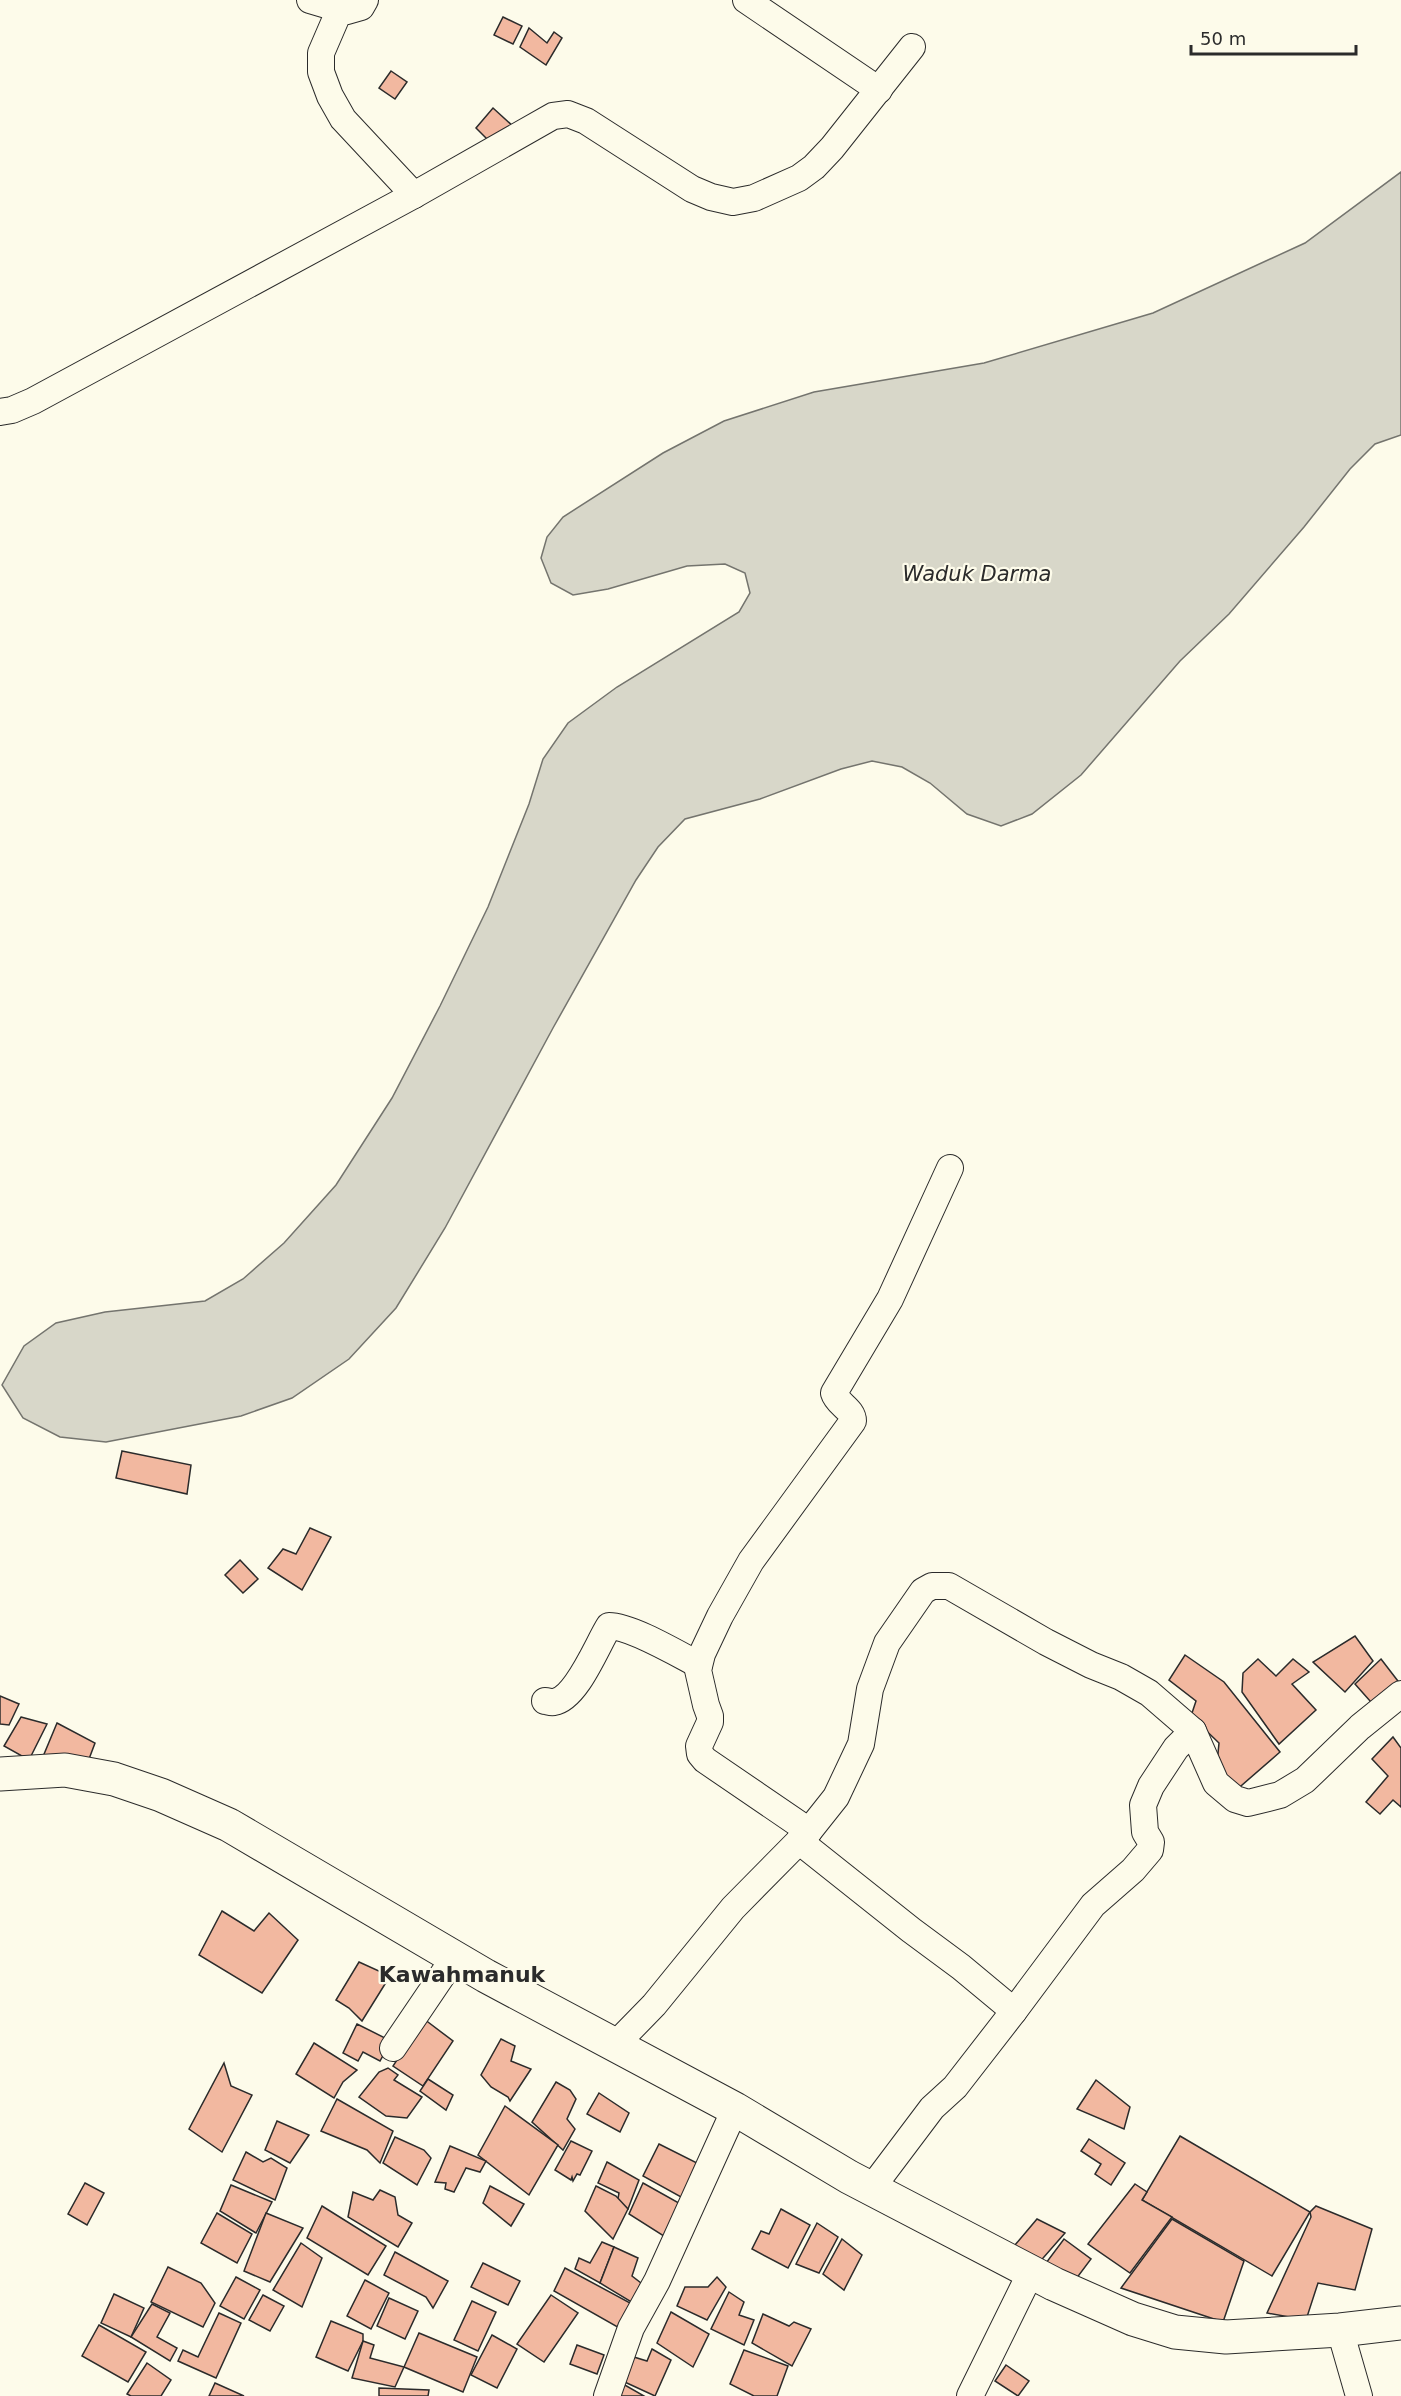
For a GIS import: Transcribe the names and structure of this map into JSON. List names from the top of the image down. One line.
{"districts":["Kawahmanuk"],"water":["Waduk Darma"],"scale_bar":"50 m"}
